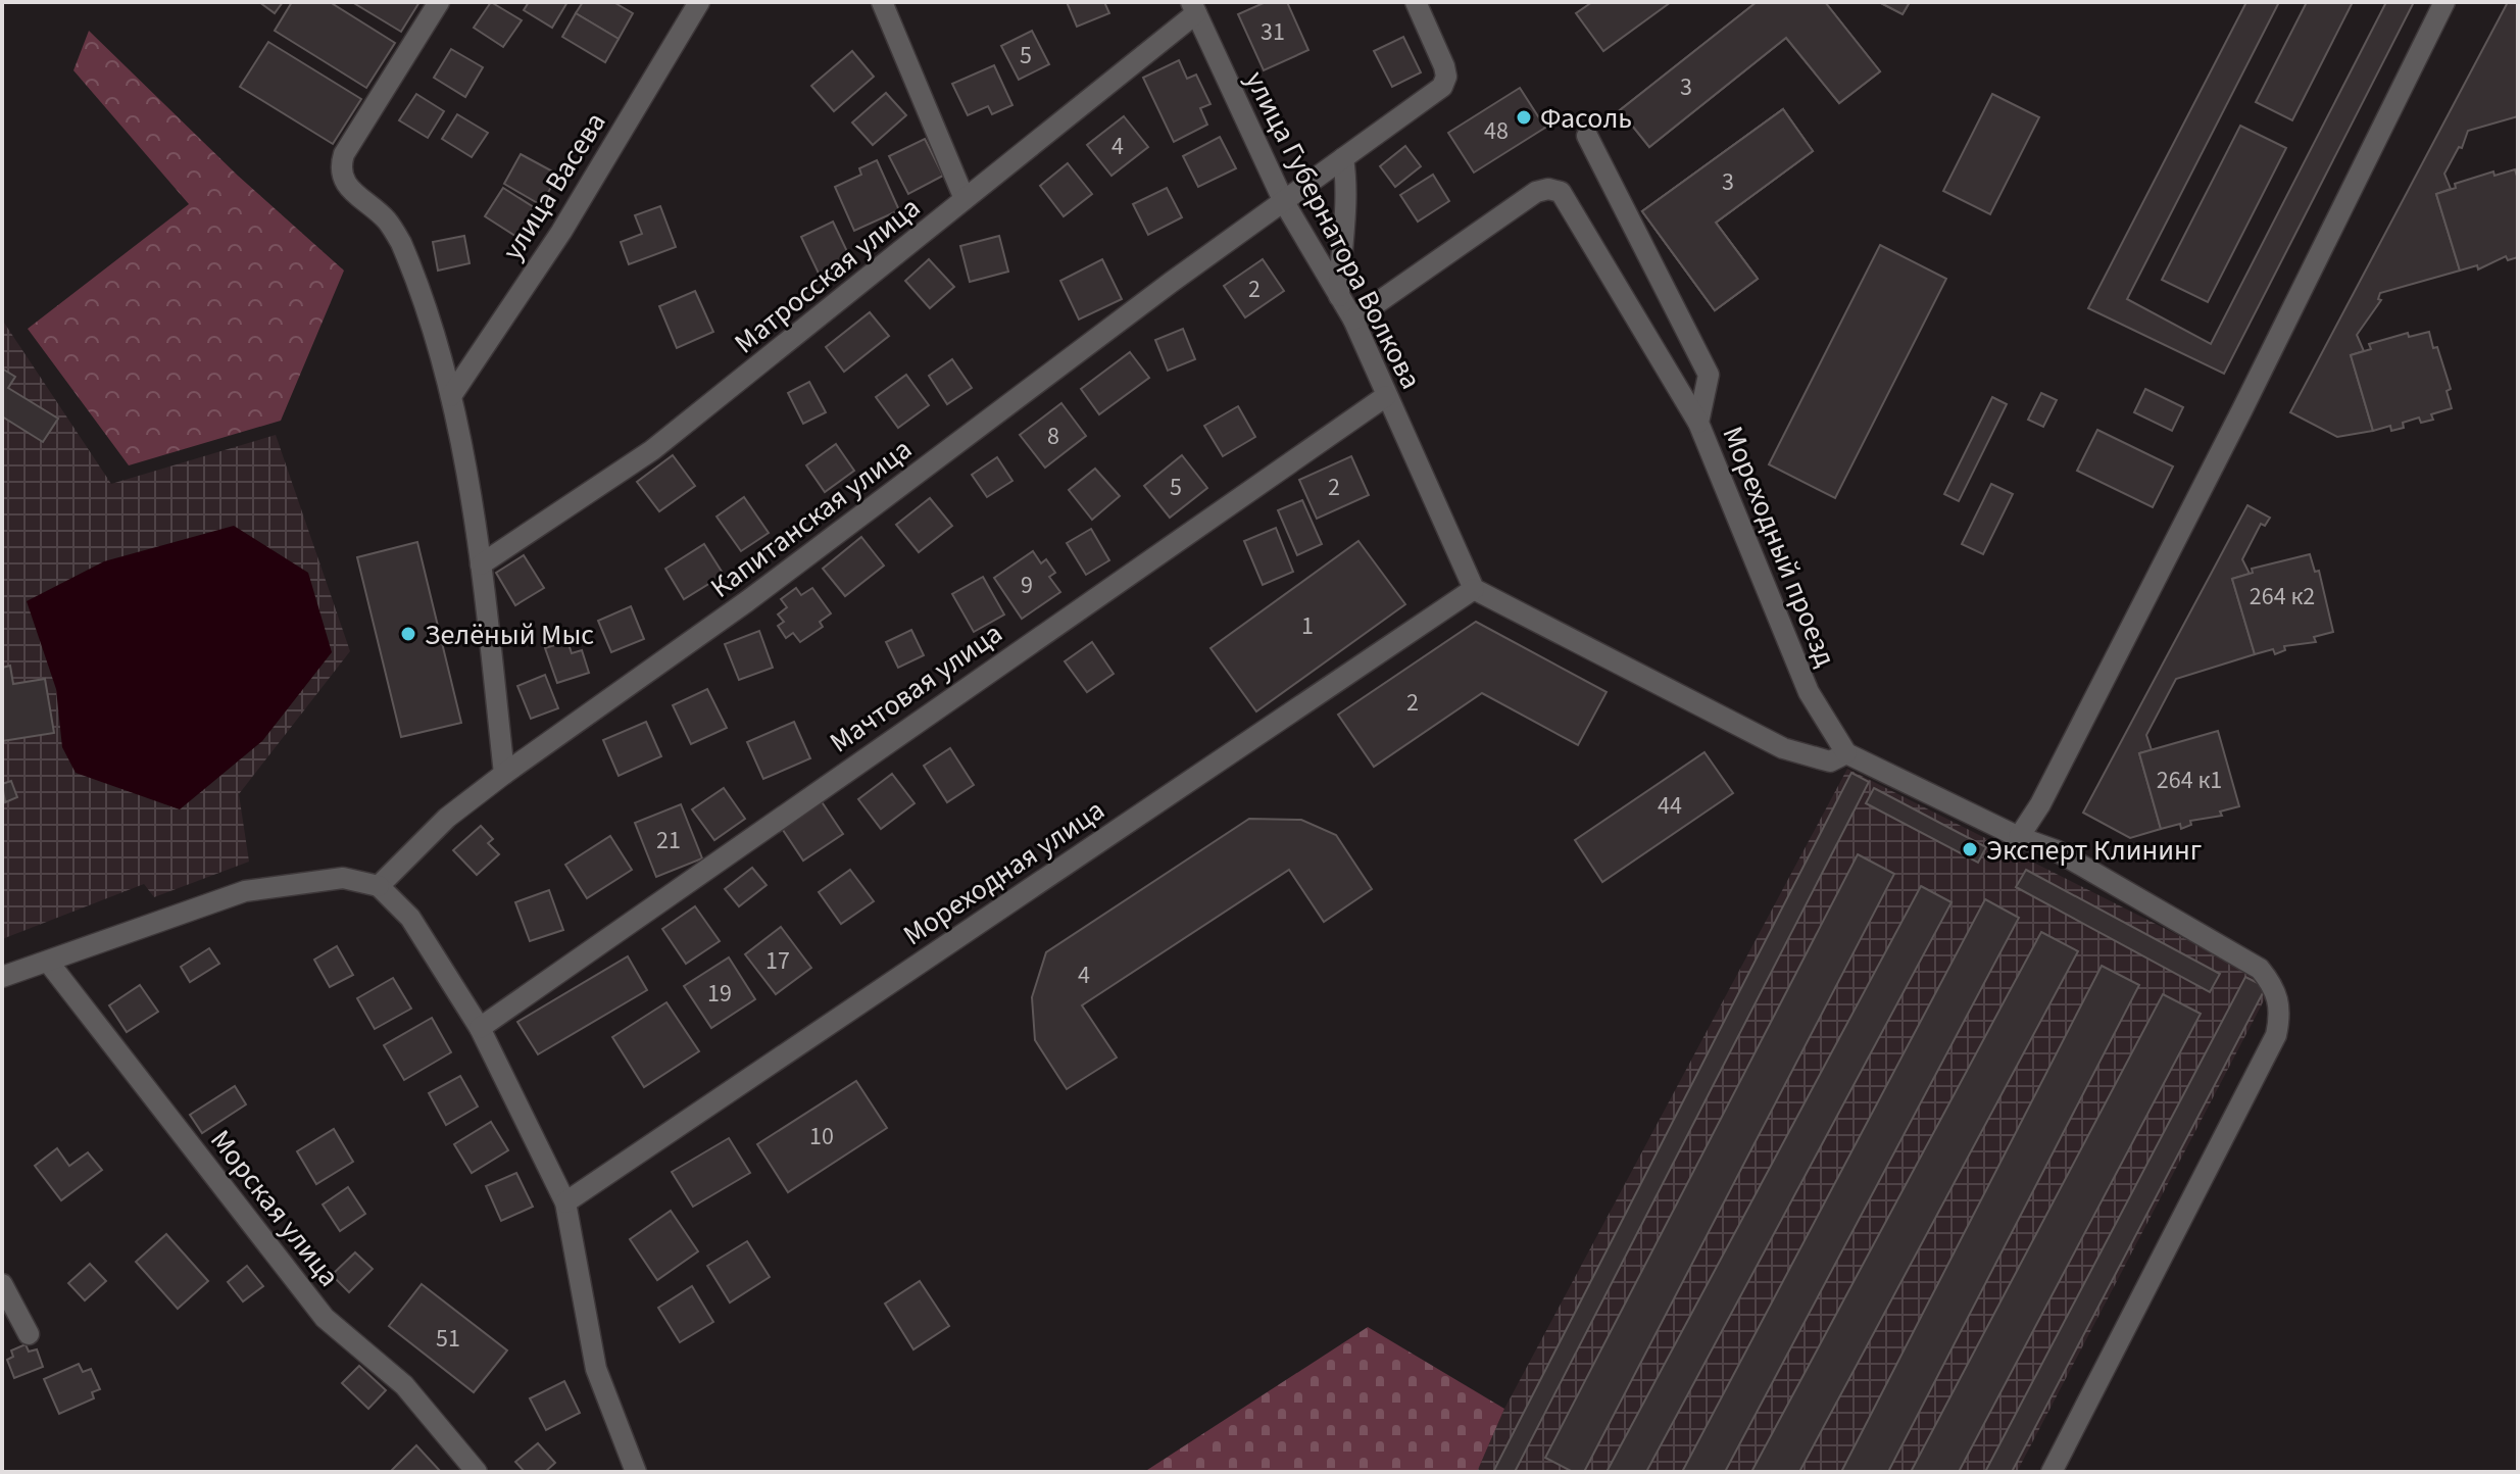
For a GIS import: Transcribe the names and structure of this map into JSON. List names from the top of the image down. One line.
{"streets":{"street":["улица Васева","улица Губернатора Волкова","Матросская улица","Капитанская улица","Мореходный проезд","Мачтовая улица","Мореходная улица","Морская улица"]},"crossings":[["улица Губернатора Волкова","Матросская улица"],["улица Губернатора Волкова","Капитанская улица"],["улица Губернатора Волкова","Мачтовая улица"],["улица Губернатора Волкова","Мореходная улица"]],"places":["Фасоль","Зелёный Мыс","Эксперт Клининг"],"house_numbers":["31","5","3","48","4","3","2","8","5","2","9","264 к2","1","2","264 к1","44","21","17","4","19","10","51"]}
